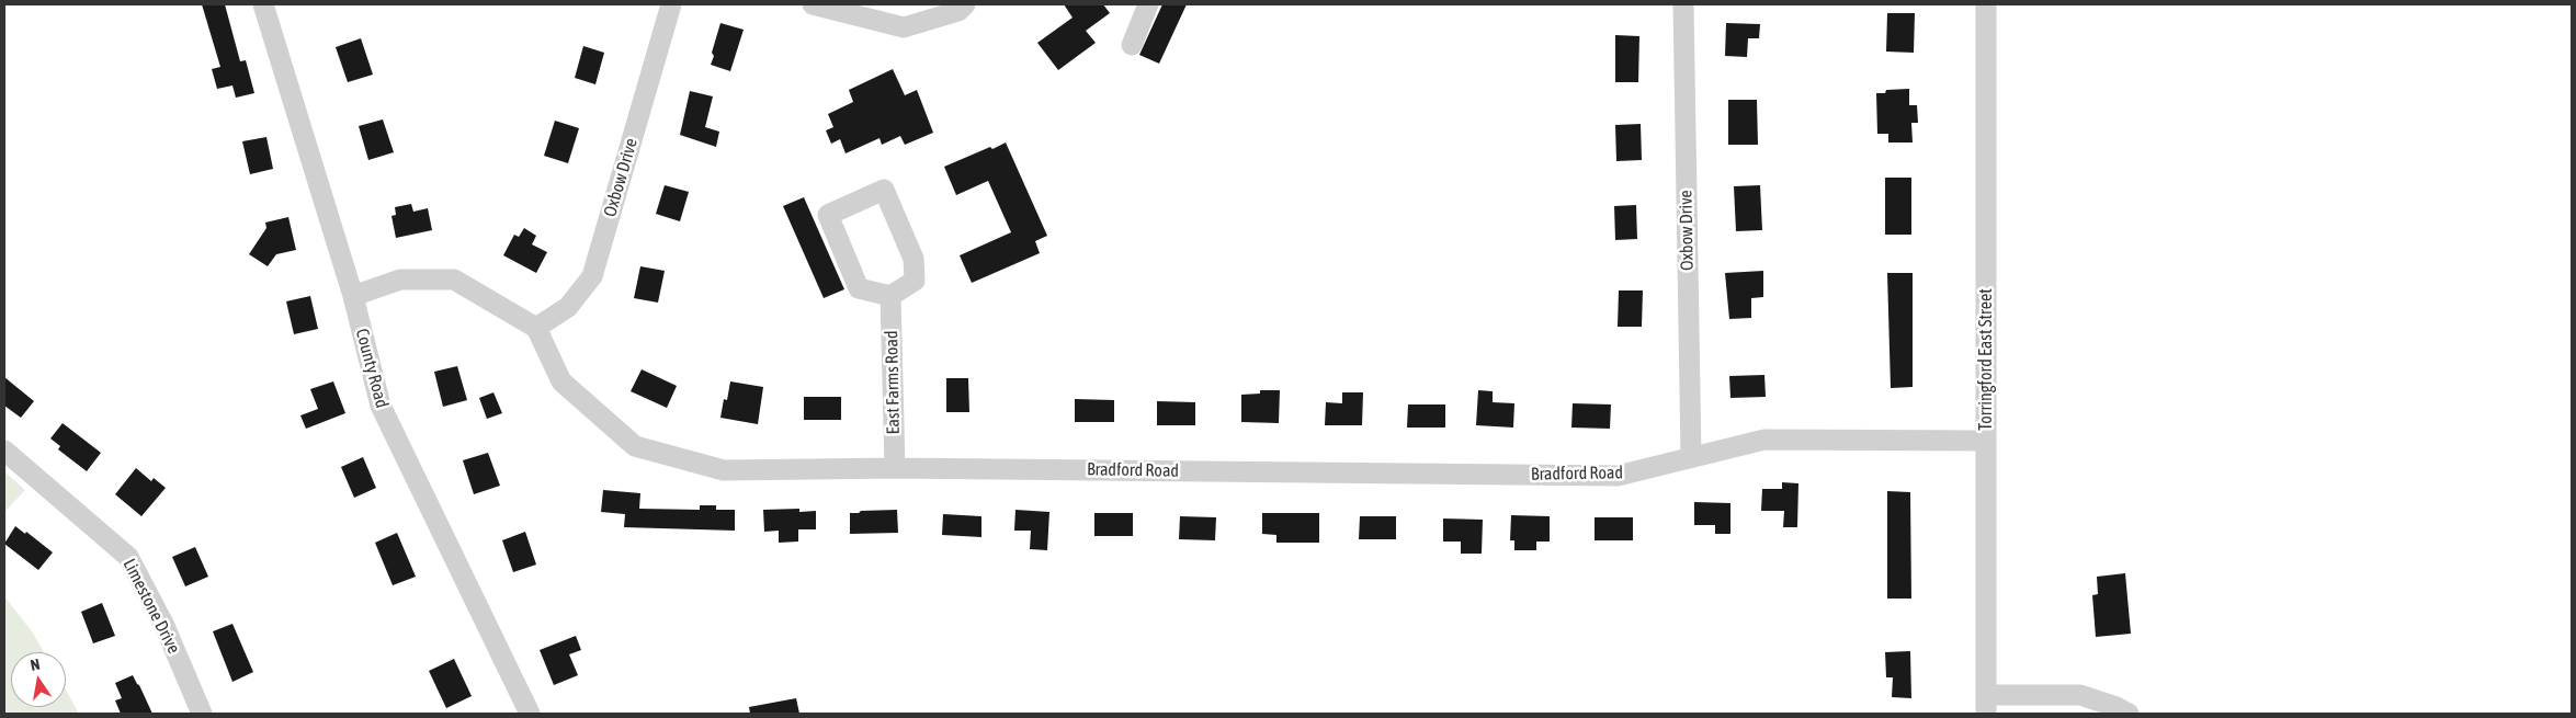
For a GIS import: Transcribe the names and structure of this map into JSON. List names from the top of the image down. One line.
{"streets":{"street":["Oxbow Drive","Torringford East Street","County Road","East Farms Road","Bradford Road","Limestone Drive"]},"crossings":[["Oxbow Drive","Bradford Road"],["Torringford East Street","Bradford Road"],["East Farms Road","Bradford Road"]],"north":"top"}
